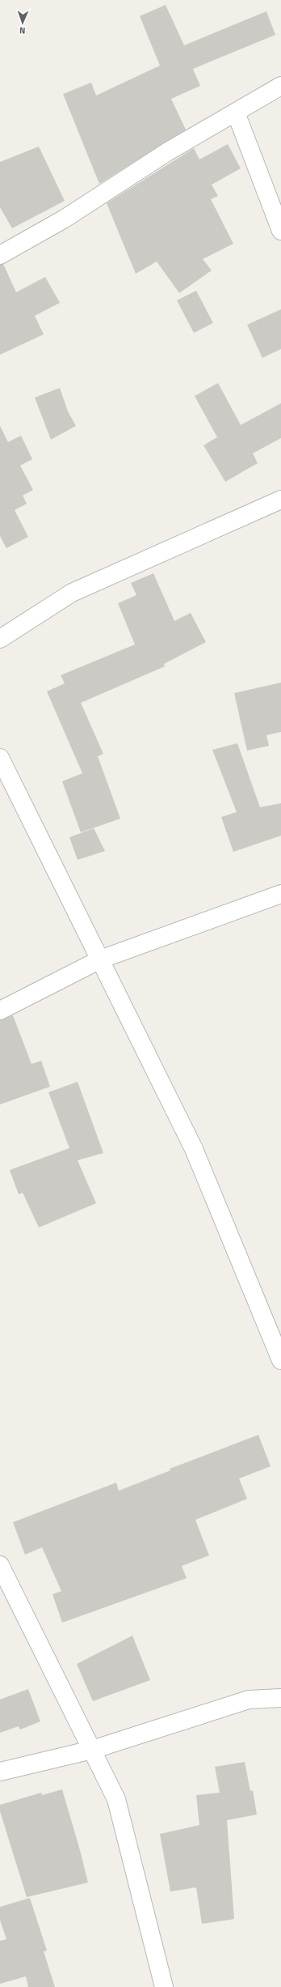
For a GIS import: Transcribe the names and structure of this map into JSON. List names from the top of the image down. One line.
{"north":"bottom"}
